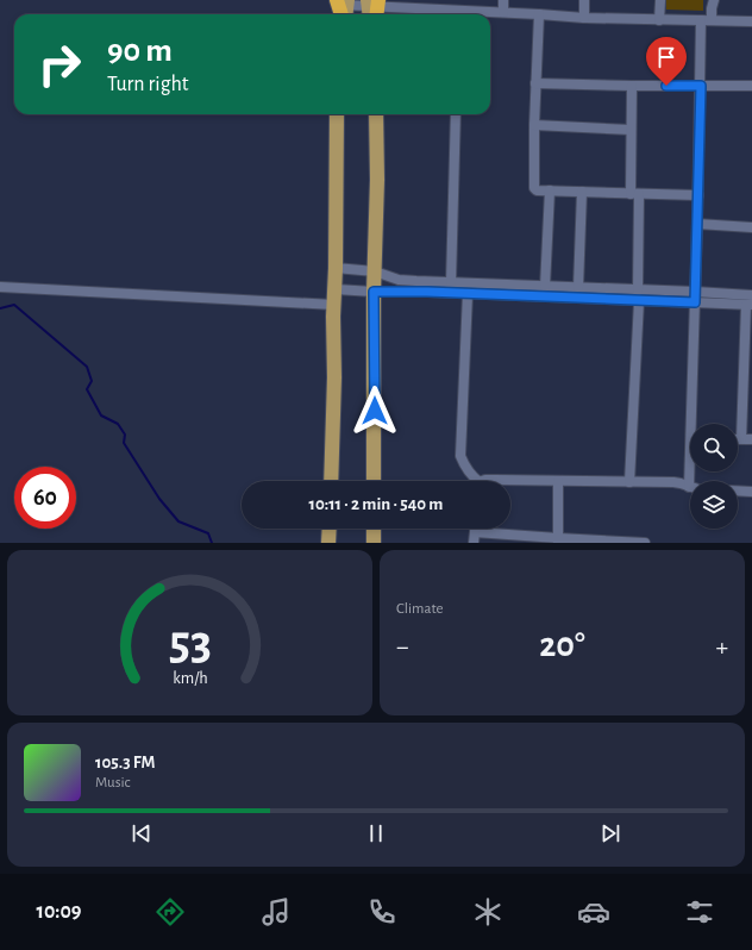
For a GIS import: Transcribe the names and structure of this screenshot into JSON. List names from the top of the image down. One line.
{"page":{"turn":["90 m","Turn right"],"limit":"60","trip":"10:11 · 2 min · 540 m","tile":"Climate","heat":["−","20°","+"],"song":["105.3 FM","Music"],"tabs":"10:09","gauge":["53","km/h"]}}
